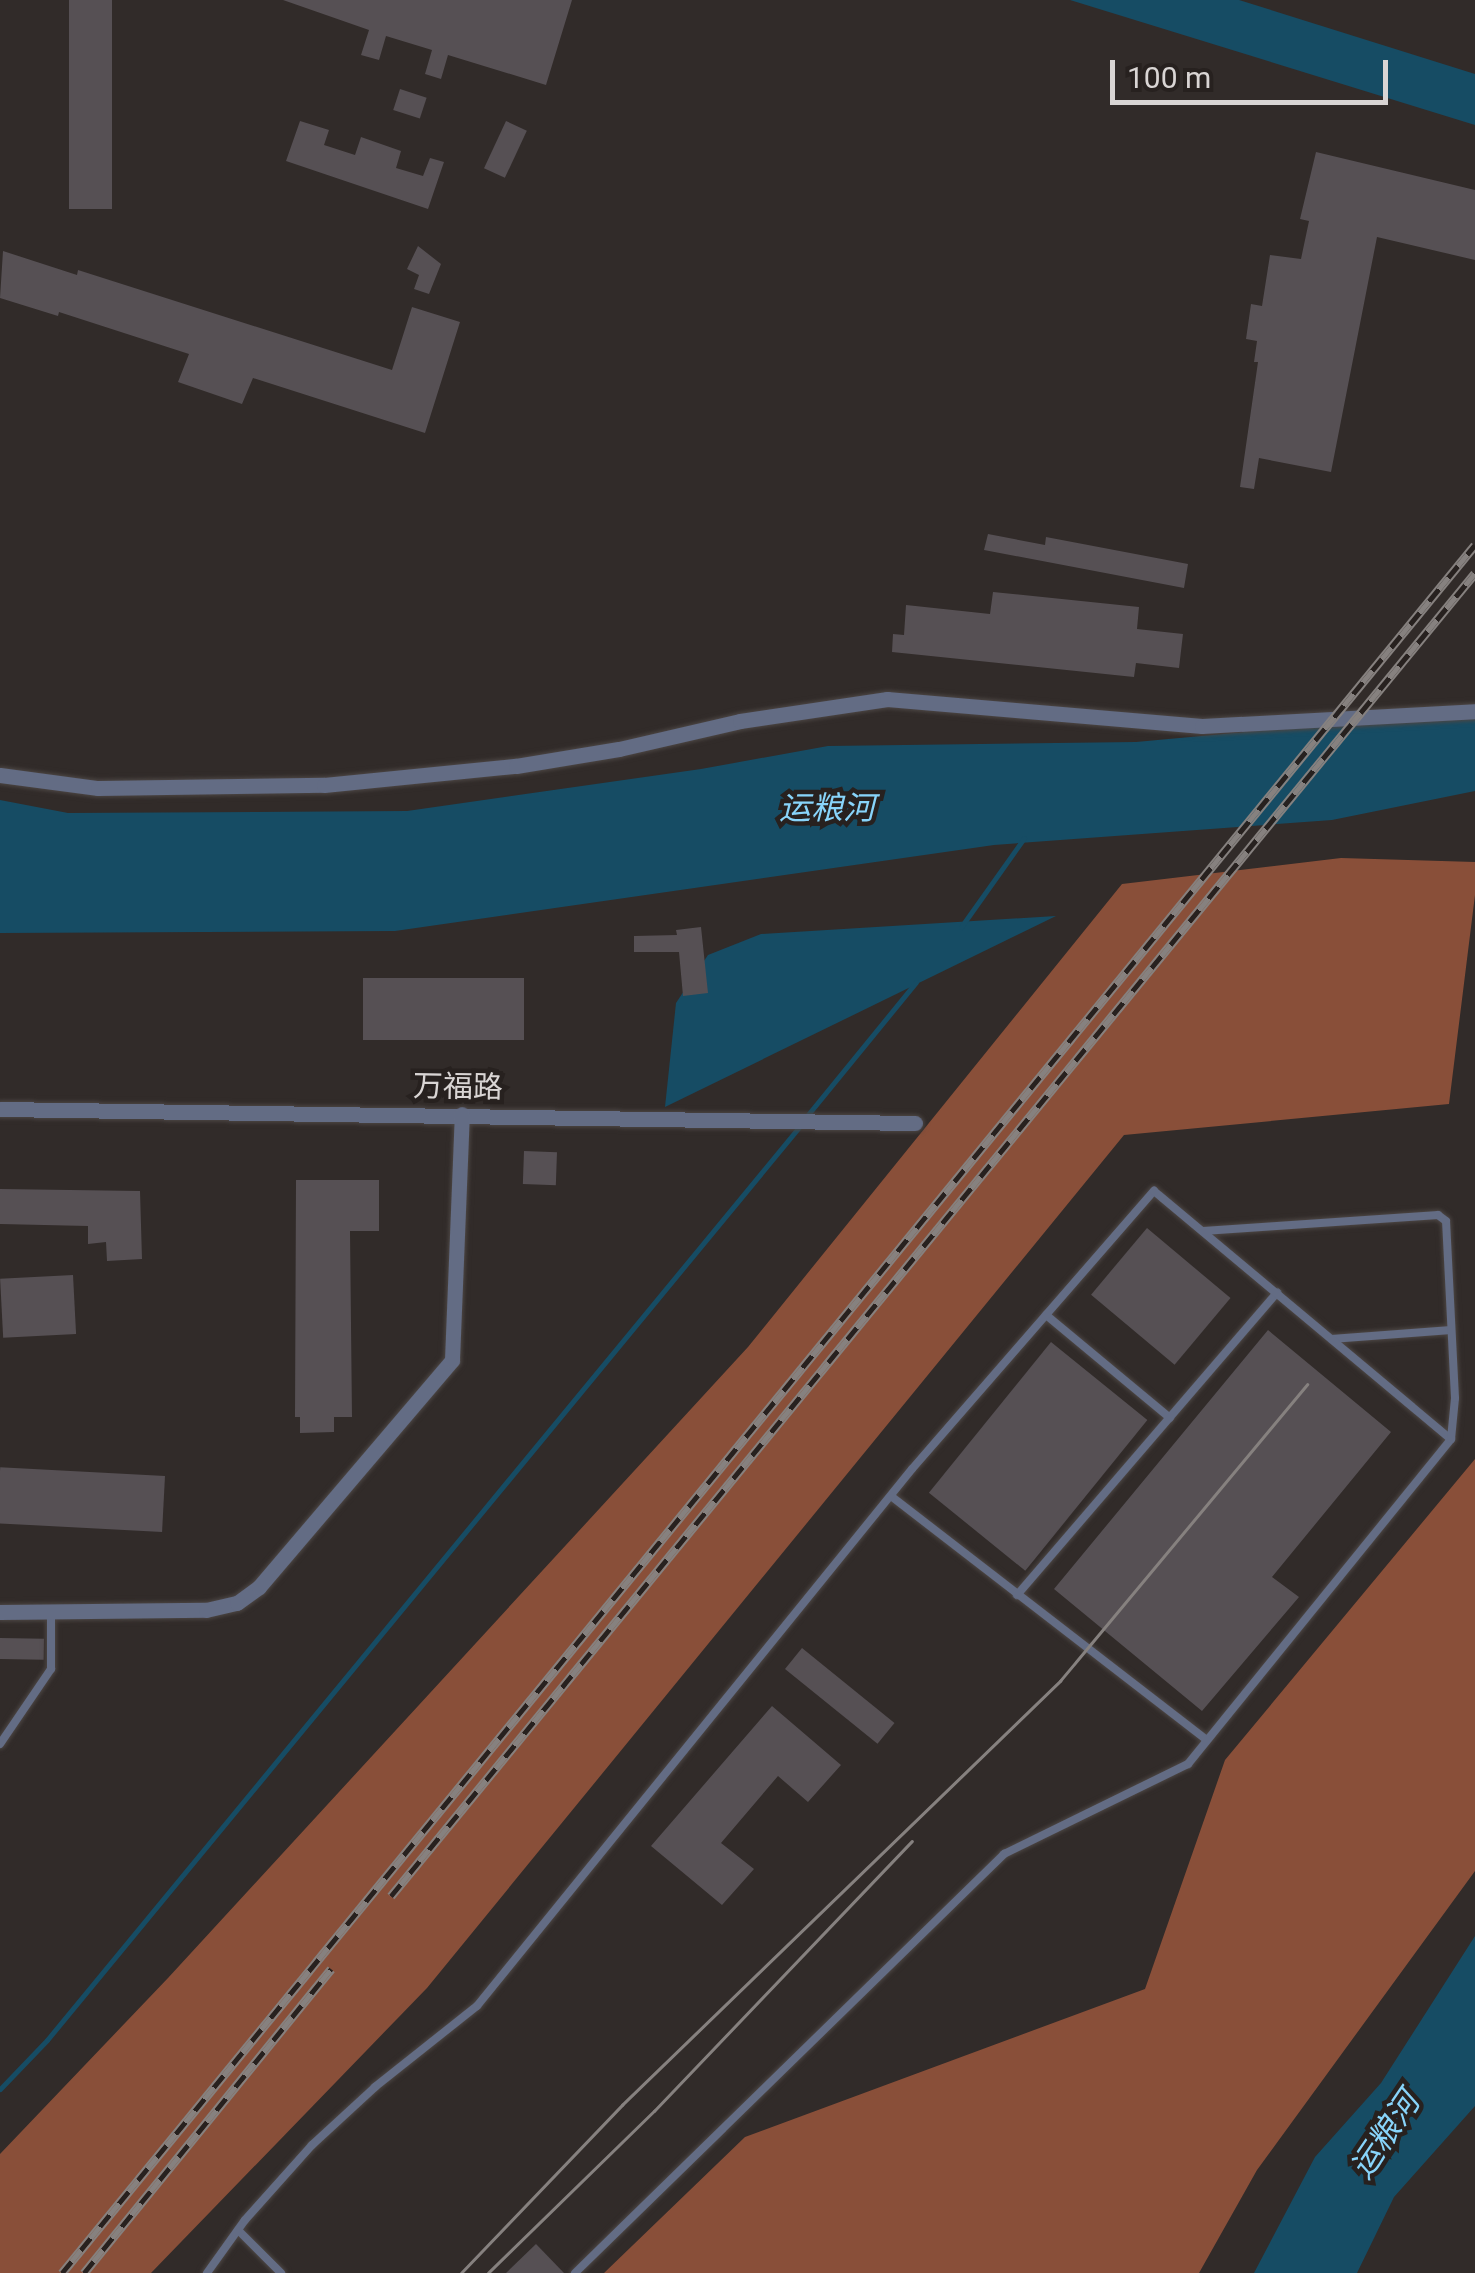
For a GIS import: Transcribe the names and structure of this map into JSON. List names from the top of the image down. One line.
{"streets":{"street":["万福路"]},"water":["运粮河"],"scale_bar":"100 m"}
